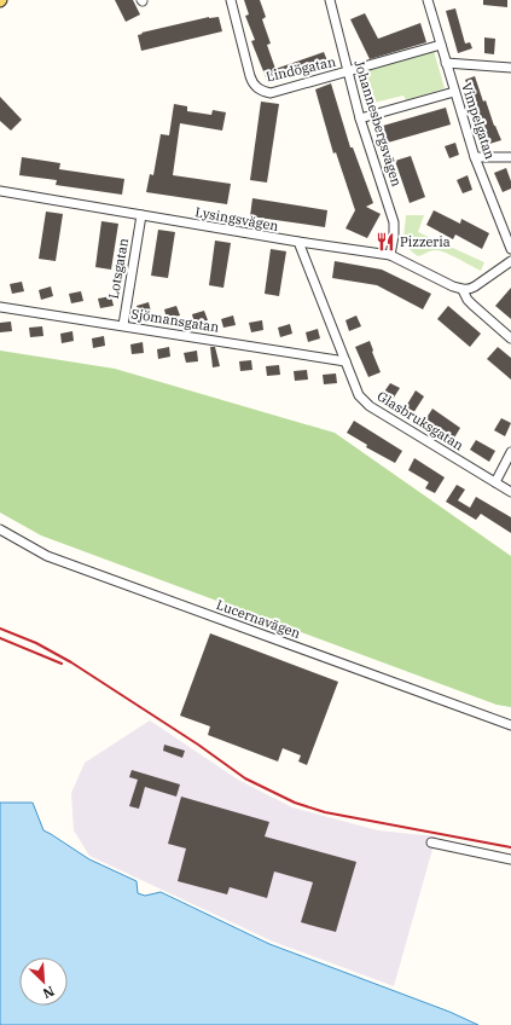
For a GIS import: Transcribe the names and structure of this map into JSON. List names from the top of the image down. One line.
{"streets":{"street":["Lindögatan","Vimpelgatan","Johannesbergsvägen","Lysingsvägen","Lotsgatan","Sjömansgatan","Glasbruksgatan","Lucernavägen"]},"crossings":[["Lindögatan","Vimpelgatan"],["Lindögatan","Johannesbergsvägen"],["Johannesbergsvägen","Lysingsvägen"],["Lysingsvägen","Lotsgatan"],["Lysingsvägen","Glasbruksgatan"],["Lotsgatan","Sjömansgatan"],["Sjömansgatan","Glasbruksgatan"]],"places":{"restaurant":["Pizzeria"]},"north":"bottom right"}
